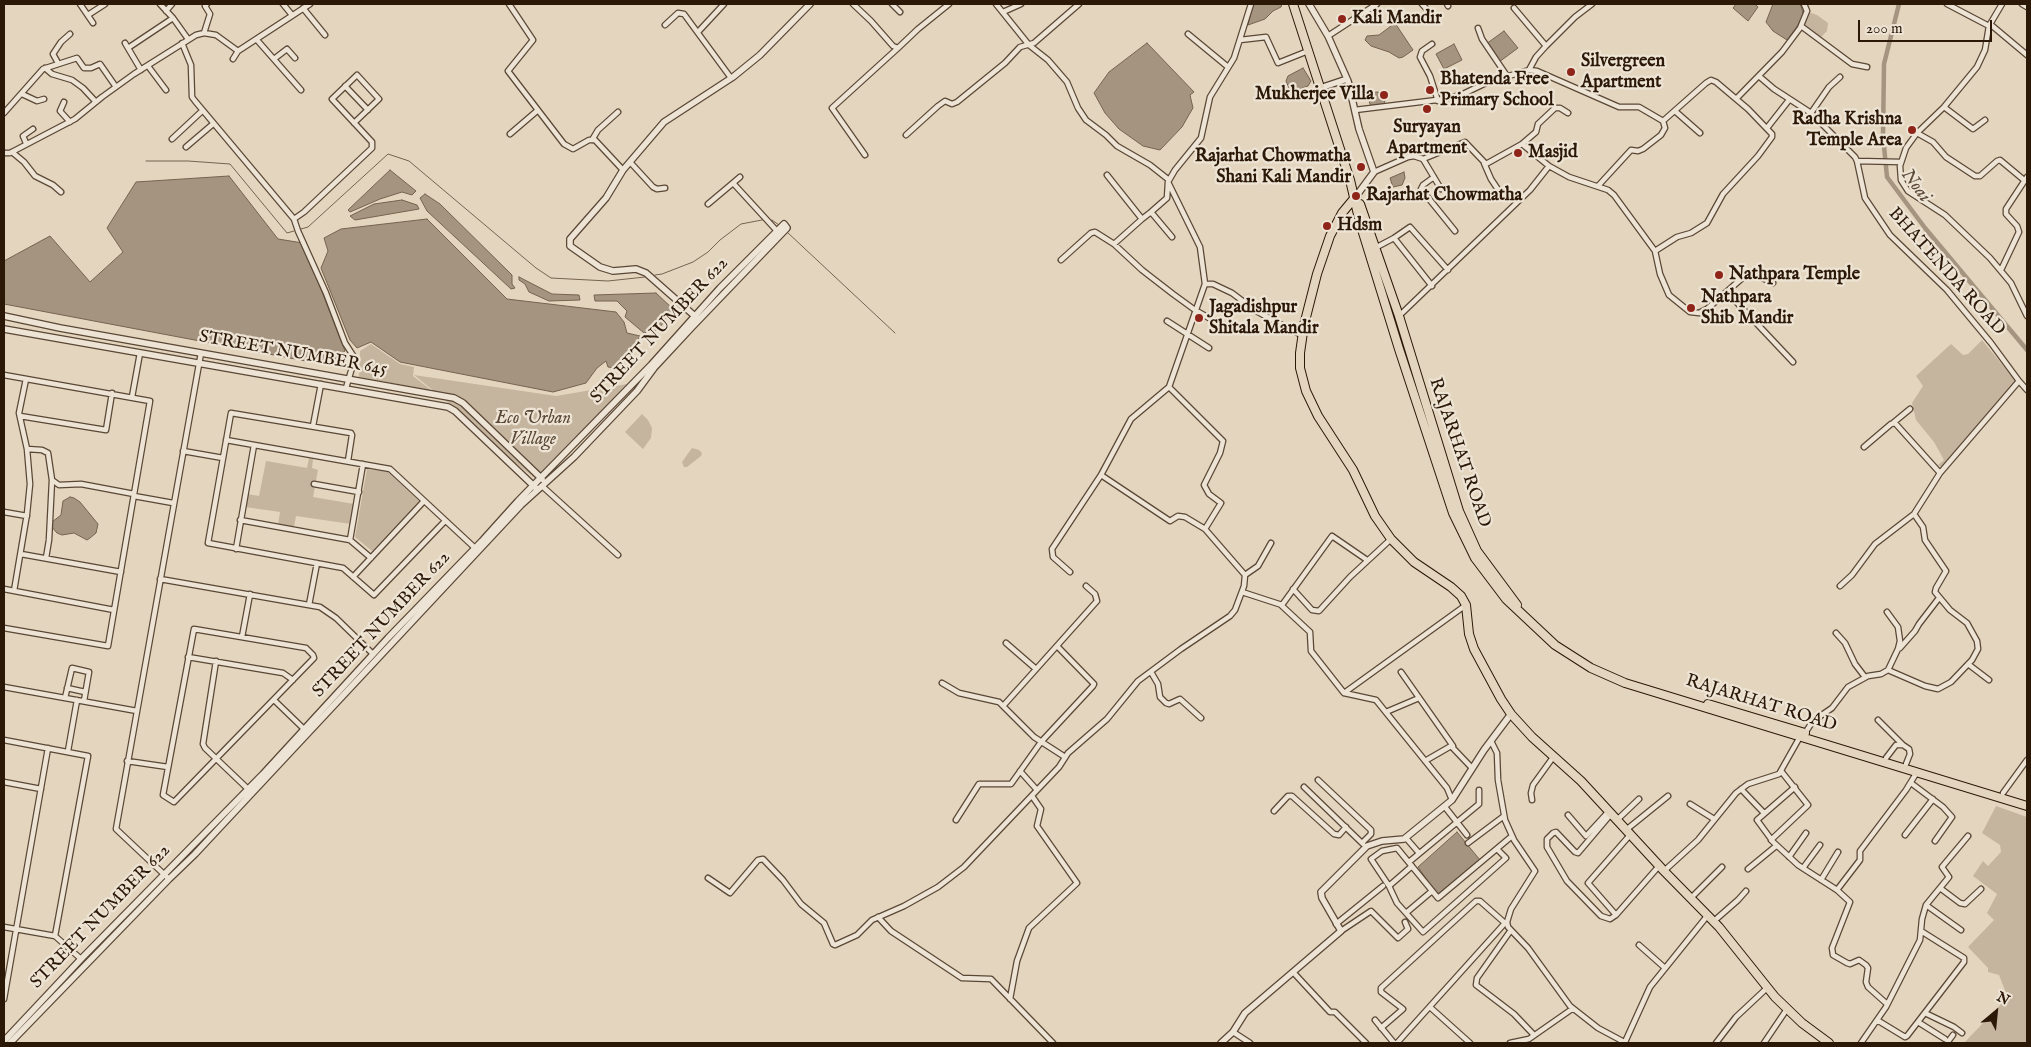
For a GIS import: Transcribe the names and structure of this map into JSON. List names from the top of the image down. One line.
{"streets":{"main road":["RAJARHAT ROAD"],"street":["BHATENDA ROAD","STREET NUMBER 622","STREET NUMBER 645"]},"crossings":[["STREET NUMBER 622","STREET NUMBER 645"]],"water":["Noai"],"parks":["Eco Urban Village"],"places":["Kali Mandir","Silvergreen Apartment","Bhatenda Free Primary School","Mukherjee Villa","Suryayan Apartment","Radha Krishna Temple Area","Masjid","Rajarhat Chowmatha Shani Kali Mandir","Rajarhat Chowmatha","Hdsm","Nathpara Temple","Nathpara Shib Mandir","Jagadishpur Shitala Mandir"],"scale_bar":"200 m","north":"top right"}
